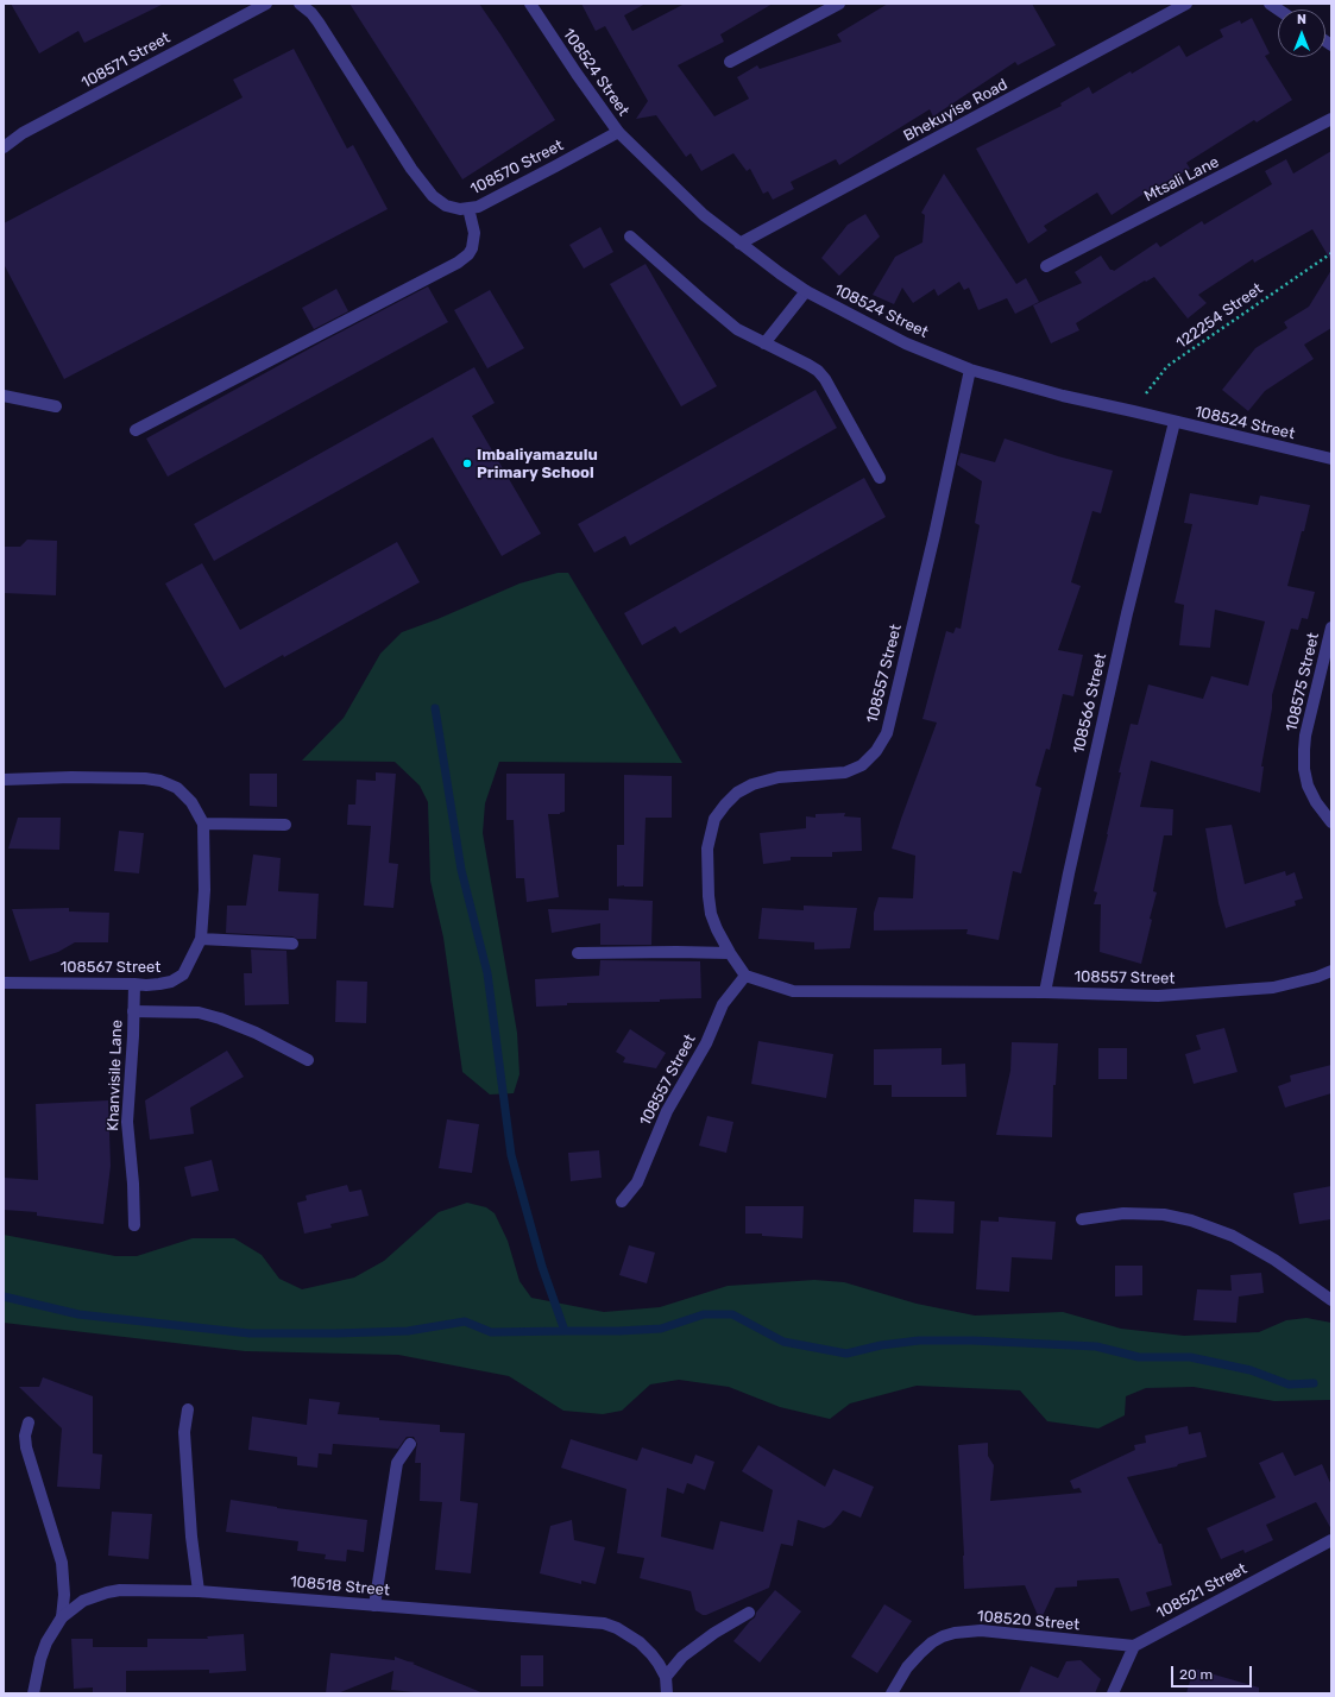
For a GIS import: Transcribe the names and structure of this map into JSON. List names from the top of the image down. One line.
{"streets":{"street":["108571 Street","108524 Street","Bhekuyise Road","108570 Street","Mtsali Lane","108557 Street","108575 Street","108566 Street","108567 Street","Khanvisile Lane","108518 Street","108521 Street","108520 Street"],"path":["122254 Street"]},"crossings":[["108524 Street","Bhekuyise Road"],["108524 Street","108570 Street"],["108524 Street","122254 Street"],["108524 Street","108557 Street"],["108524 Street","108566 Street"],["108557 Street","108566 Street"],["108567 Street","Khanvisile Lane"],["108521 Street","108520 Street"]],"places":["Imbaliyamazulu Primary School"],"scale_bar":"20 m","north":"top"}
